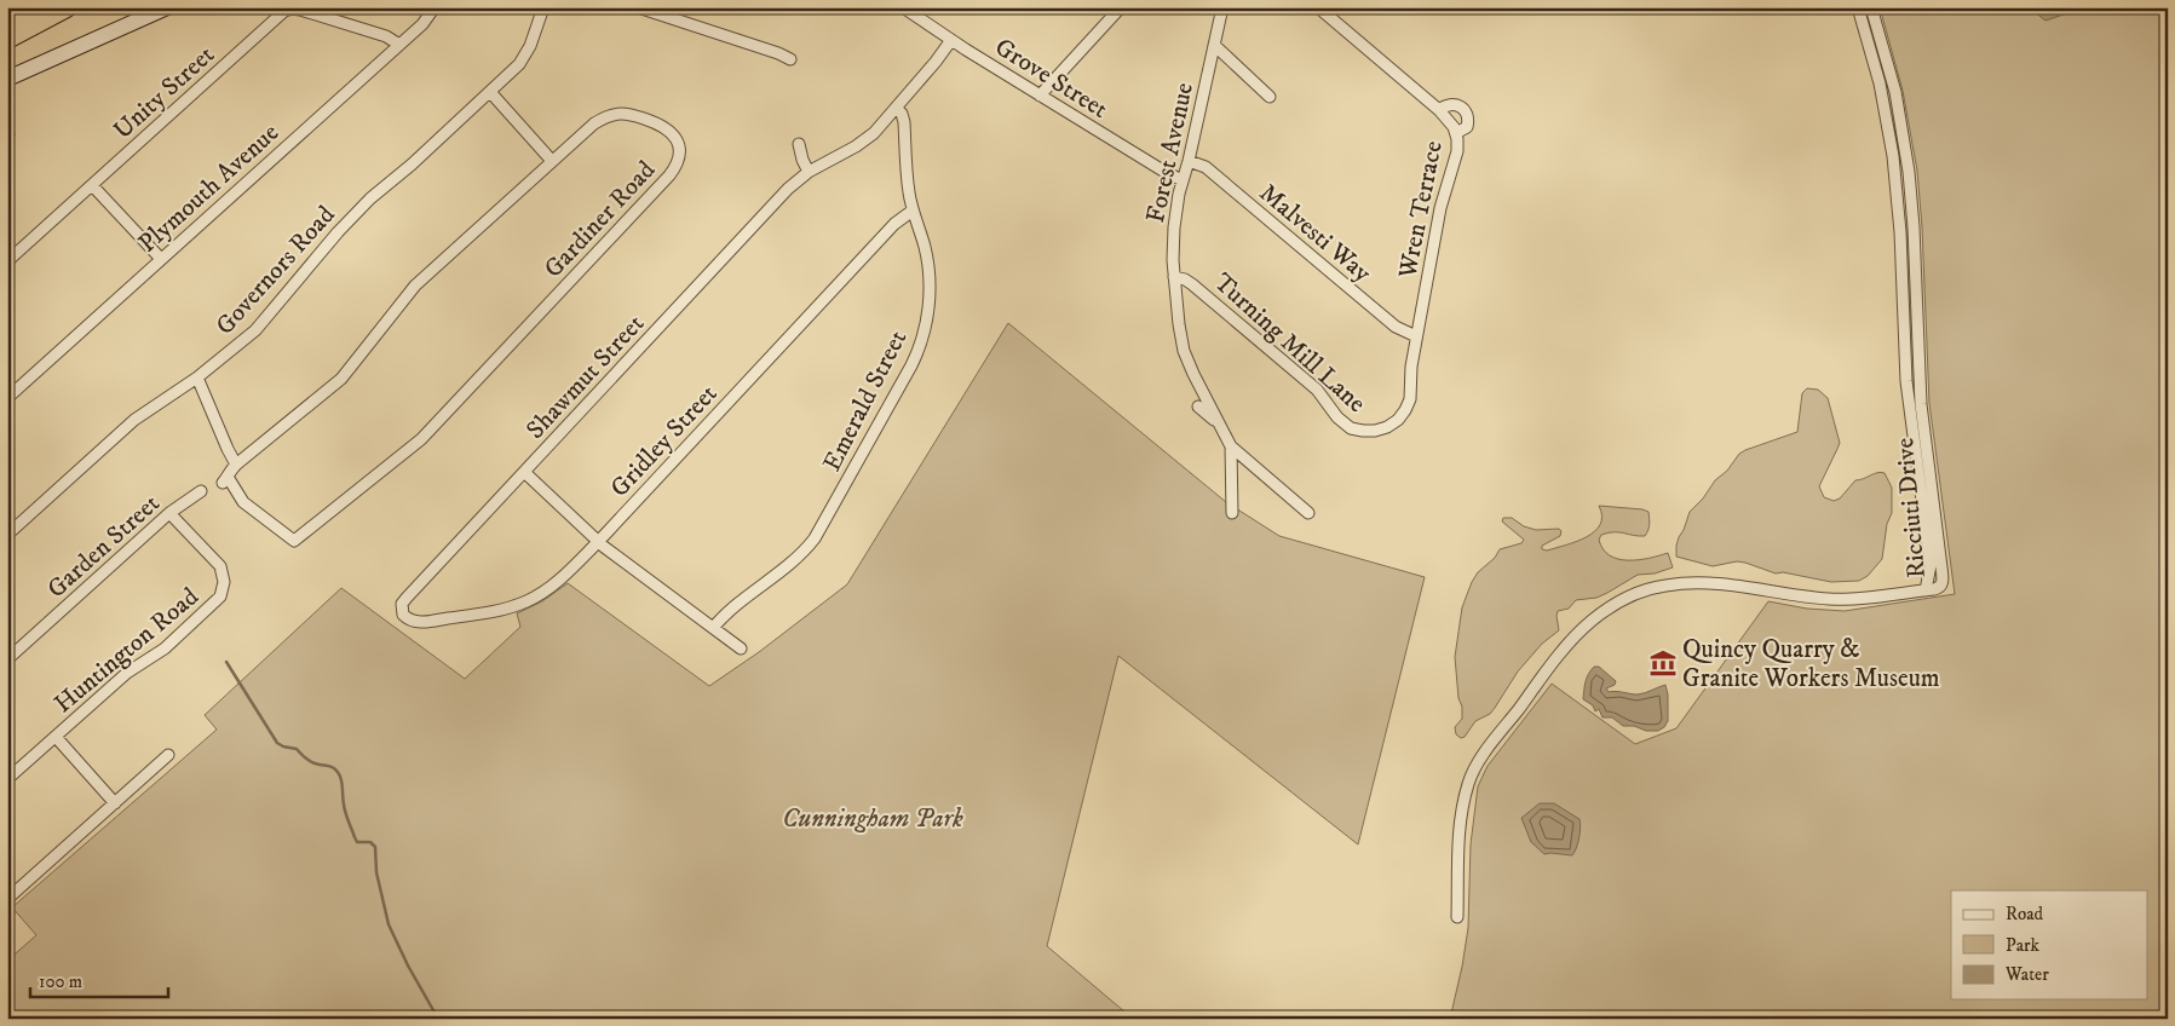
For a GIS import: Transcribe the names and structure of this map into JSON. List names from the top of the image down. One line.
{"streets":{"street":["Grove Street","Unity Street","Forest Avenue","Plymouth Avenue","Wren Terrace","Gardiner Road","Malvesti Way","Governors Road","Turning Mill Lane","Shawmut Street","Emerald Street","Gridley Street","Ricciuti Drive","Garden Street","Huntington Road"]},"crossings":[["Grove Street","Forest Avenue"],["Grove Street","Shawmut Street"],["Unity Street","Plymouth Avenue"],["Forest Avenue","Malvesti Way"],["Forest Avenue","Turning Mill Lane"],["Wren Terrace","Malvesti Way"],["Wren Terrace","Turning Mill Lane"],["Malvesti Way","Turning Mill Lane"],["Shawmut Street","Emerald Street"],["Shawmut Street","Gridley Street"],["Emerald Street","Gridley Street"],["Garden Street","Huntington Road"]],"parks":["Cunningham Park"],"places":{"museum":["Quincy Quarry & Granite Workers Museum"]},"legend":["Road","Park","Water"],"scale_bar":"100 m"}
